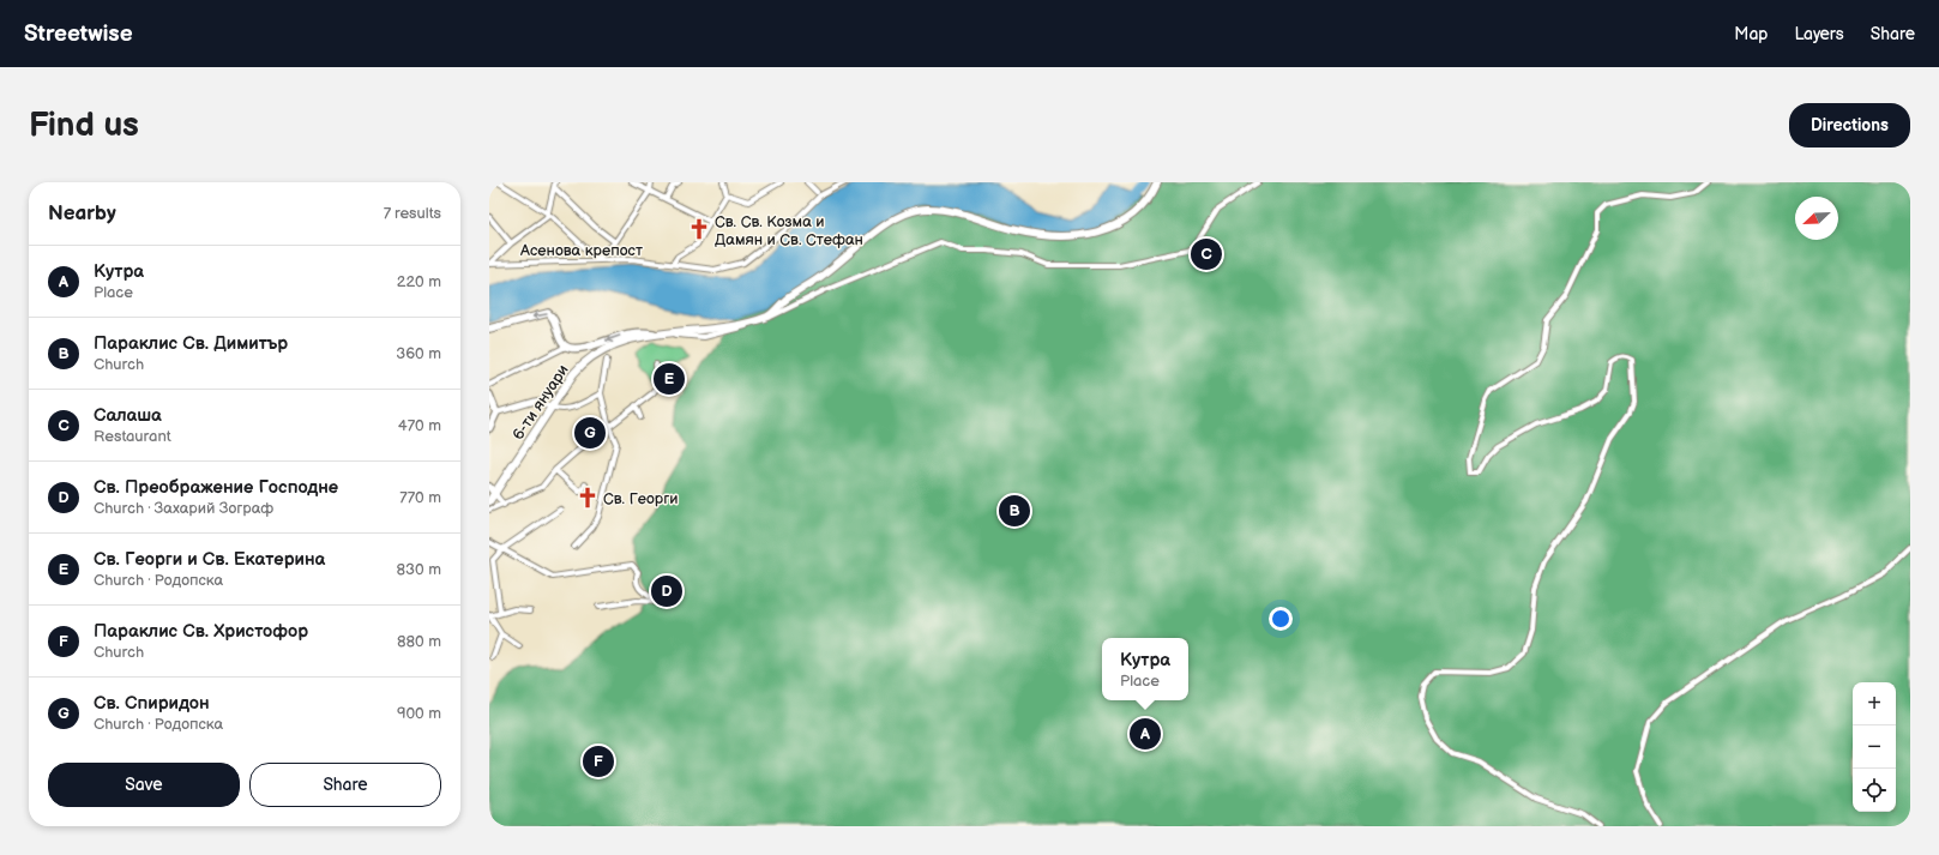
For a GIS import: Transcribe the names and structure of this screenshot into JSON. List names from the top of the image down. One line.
{"streets":{"main road":["6-ти януари"],"street":["Асенова крепост"]},"places":{"church":["Св. Св. Козма и Дамян и Св. Стефан","Св. Георги"]},"north":"bottom left","page":{"header":"Streetwise","nav":["Map","Layers","Share"],"buttons":["Directions",["Save","Share"]],"title":"Find us","heading":["Nearby","7 results"],"pins":["C","E","G","B","D","A","F"],"list":[{"mark":"A","name":"Кутра","note":"Place","value":"220 m"},{"mark":"B","name":"Параклис Св. Димитър","note":"Church","value":"360 m"},{"mark":"C","name":"Салаша","note":"Restaurant","value":"470 m"},{"mark":"D","name":"Св. Преображение Господне","note":"Church · Захарий Зограф","value":"770 m"},{"mark":"E","name":"Св. Георги и Св. Екатерина","note":"Church · Родопска","value":"830 m"},{"mark":"F","name":"Параклис Св. Христофор","note":"Church","value":"880 m"},{"mark":"G","name":"Св. Спиридон","note":"Church · Родопска","value":"900 m"}],"popup":["Кутра","Place"],"map_buttons":["+","−"]}}
